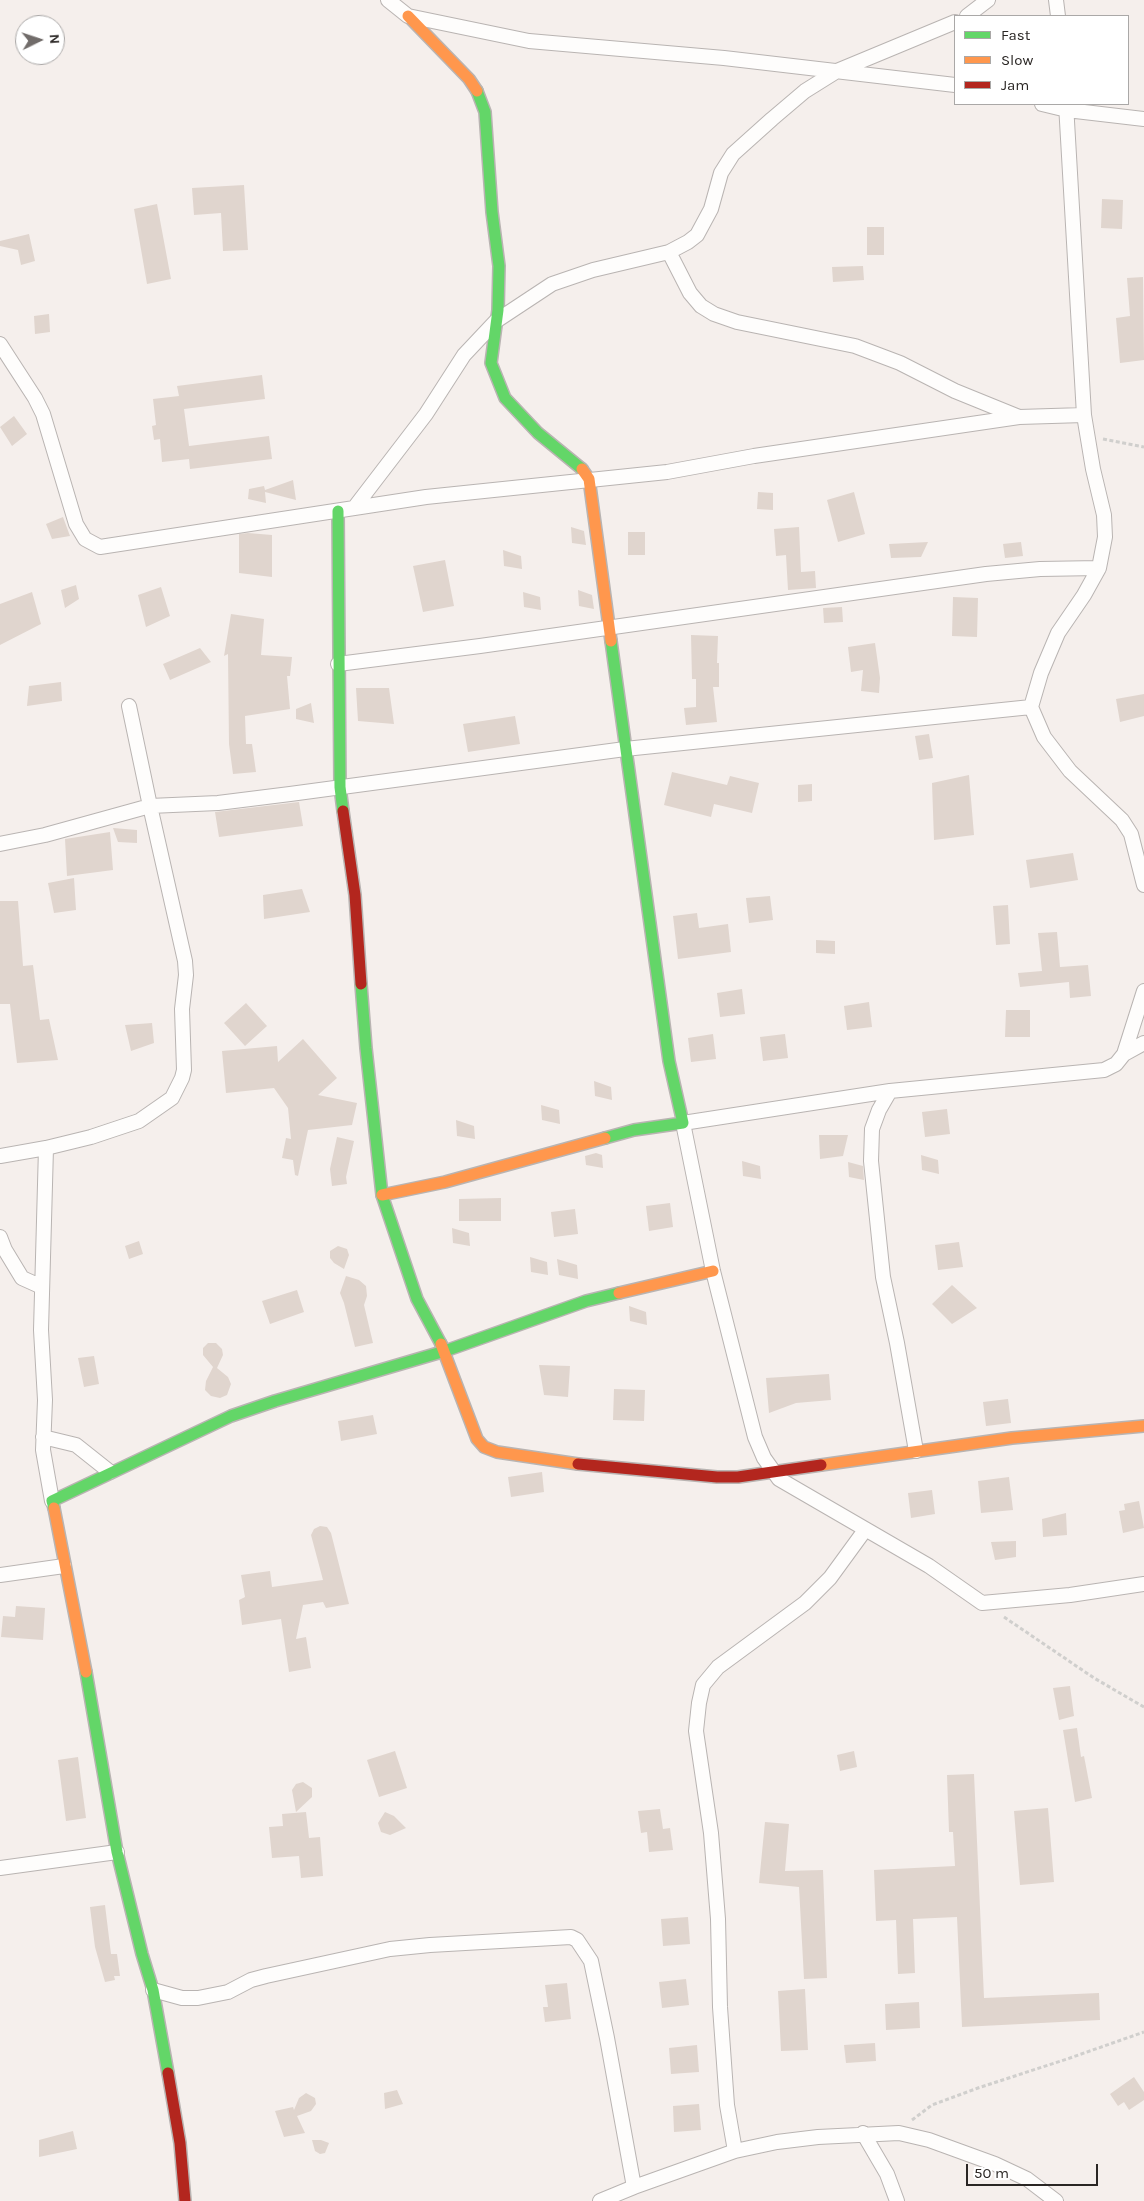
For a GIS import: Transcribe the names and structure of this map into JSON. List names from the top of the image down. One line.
{"legend":["Fast","Slow","Jam"],"scale_bar":"50 m","north":"right"}
